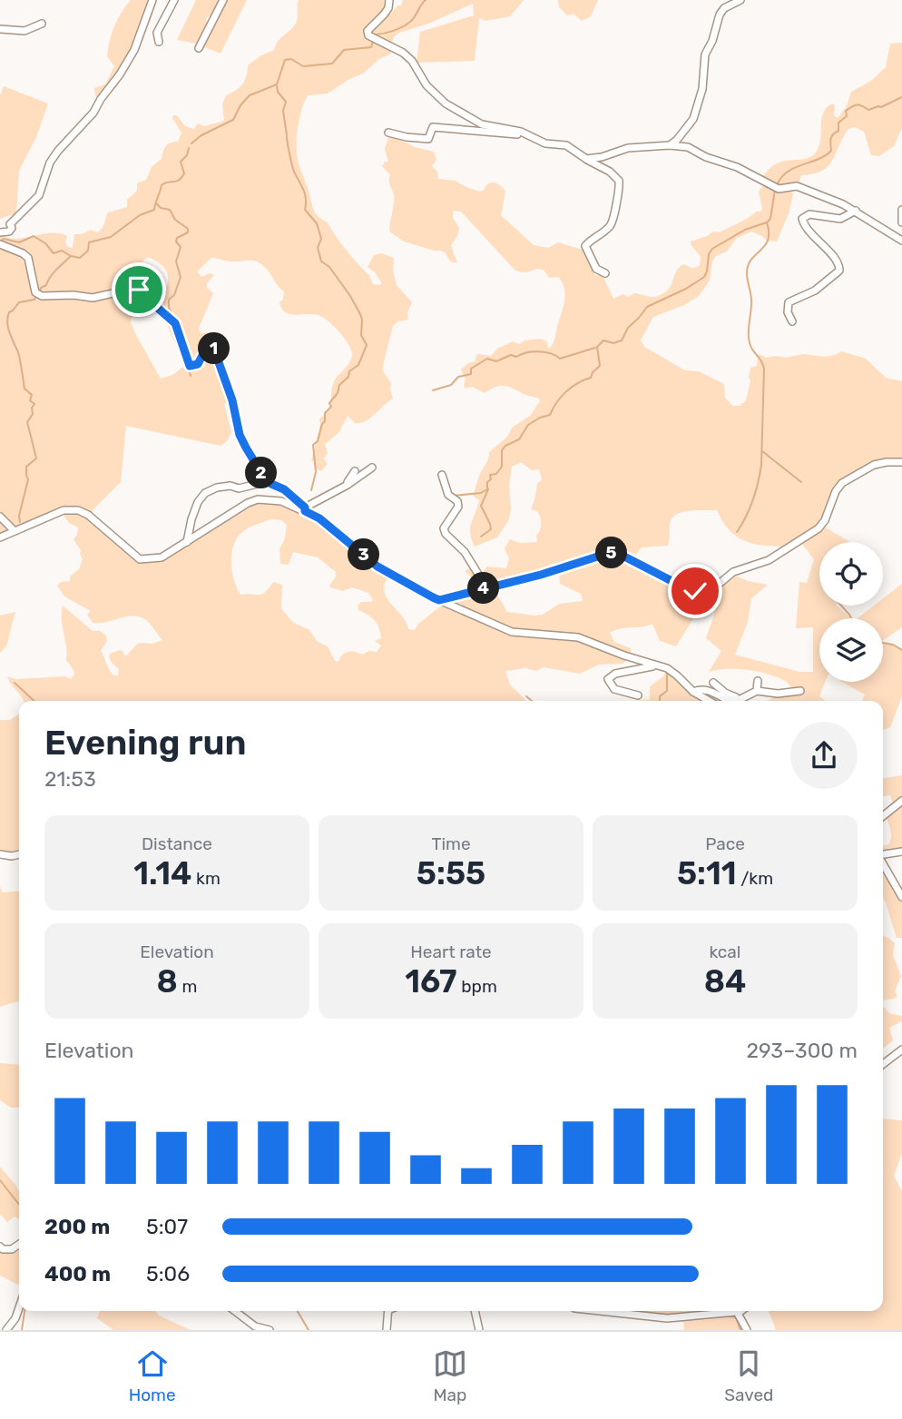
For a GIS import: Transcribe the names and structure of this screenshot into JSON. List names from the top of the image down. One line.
{"page":{"pins":["1","2","5","3","4"],"heading":["Evening run","21:53"],"stats":[["Distance","1.14 km"],["Time","5:55"],["Pace","5:11 /km"],["Elevation","8 m"],["Heart rate","167 bpm"],["kcal","84"]],"chart":["Elevation","293–300 m"],"list":[{"name":"200 m","note":"5:07"},{"name":"400 m","note":"5:06"}],"tabs":["Home","Map","Saved"]}}
